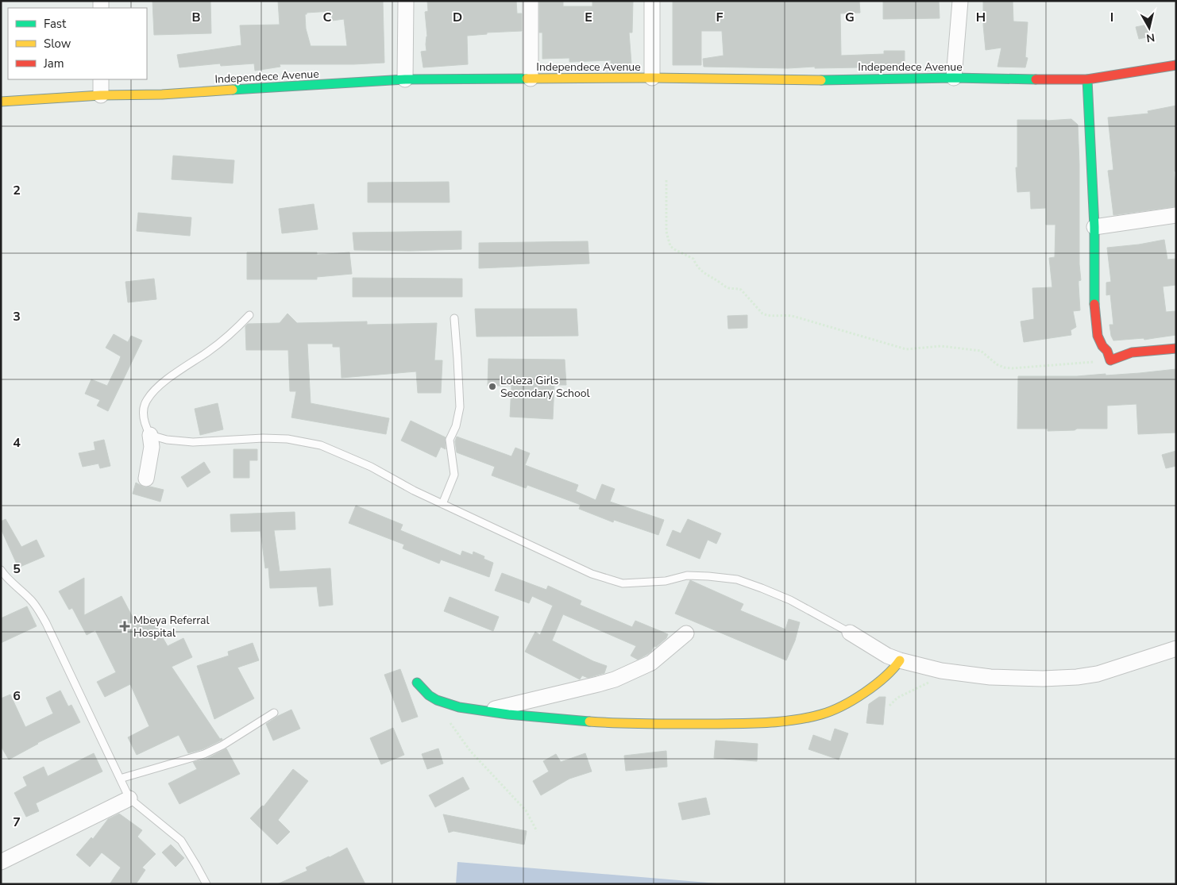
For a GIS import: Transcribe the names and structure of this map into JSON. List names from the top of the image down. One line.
{"streets":{"street":["Independece Avenue"]},"places":{"other":["Loleza Girls Secondary School"],"health":["Mbeya Referral Hospital"]},"legend":["Fast","Slow","Jam"],"north":"bottom","grid":{"columns":["B","C","D","E","F","G","H","I"],"rows":["2","3","4","5","6","7"]}}
